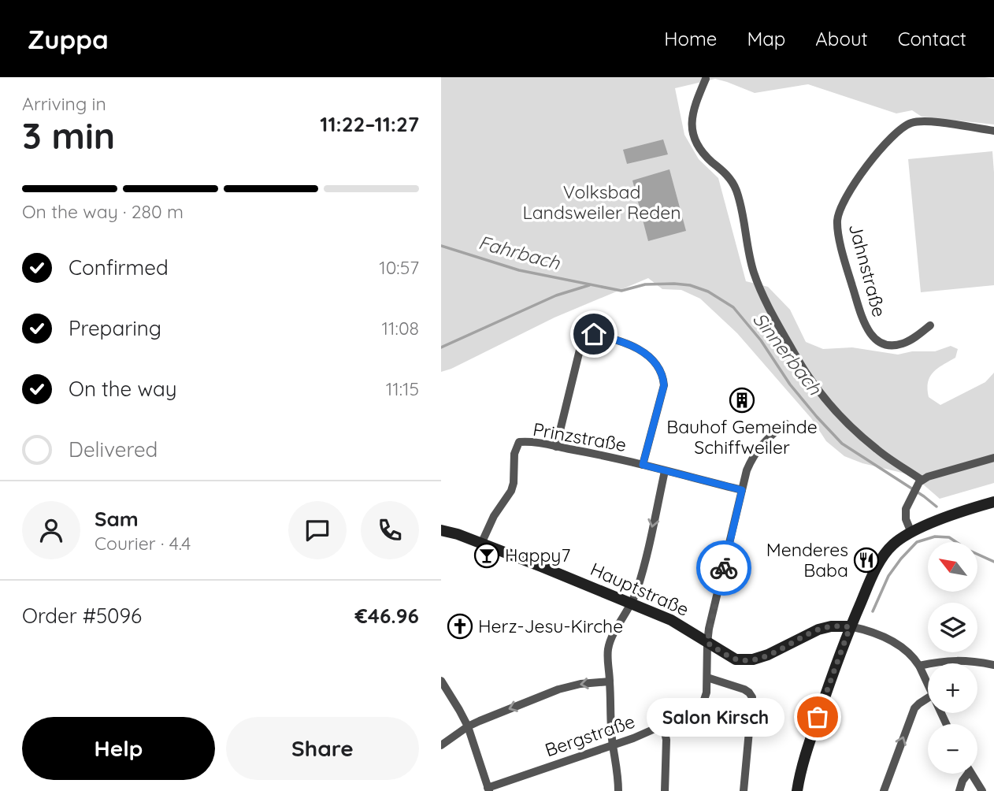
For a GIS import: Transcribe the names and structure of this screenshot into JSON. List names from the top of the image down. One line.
{"streets":{"street":["Jahnstraße","Prinzstraße","Hauptstraße","Bergstraße"]},"crossings":[["Prinzstraße","Hauptstraße"],["Hauptstraße","Bergstraße"]],"water":["Fahrbach","Sinnerbach"],"parks":["Volksbad Landsweiler Reden"],"places":{"building":["Bauhof Gemeinde Schiffweiler"],"bar":["Happy7"],"restaurant":["Menderes Baba"],"church":["Herz-Jesu-Kirche"],"other":["Salon Kirsch"]},"north":"top left","page":{"header":"Zuppa","nav":["Home","Map","About","Contact"],"heading":["3 min","Arriving in","11:22–11:27"],"panel":["Sam","Courier · 4.4","Order #5096","€46.96"],"bar":"On the way · 280 m","list":[["Confirmed","10:57"],["Preparing","11:08"],["On the way","11:15"],"Delivered"],"map_buttons":["+","−"],"bubble":"Salon Kirsch","buttons":["Help","Share"]}}
